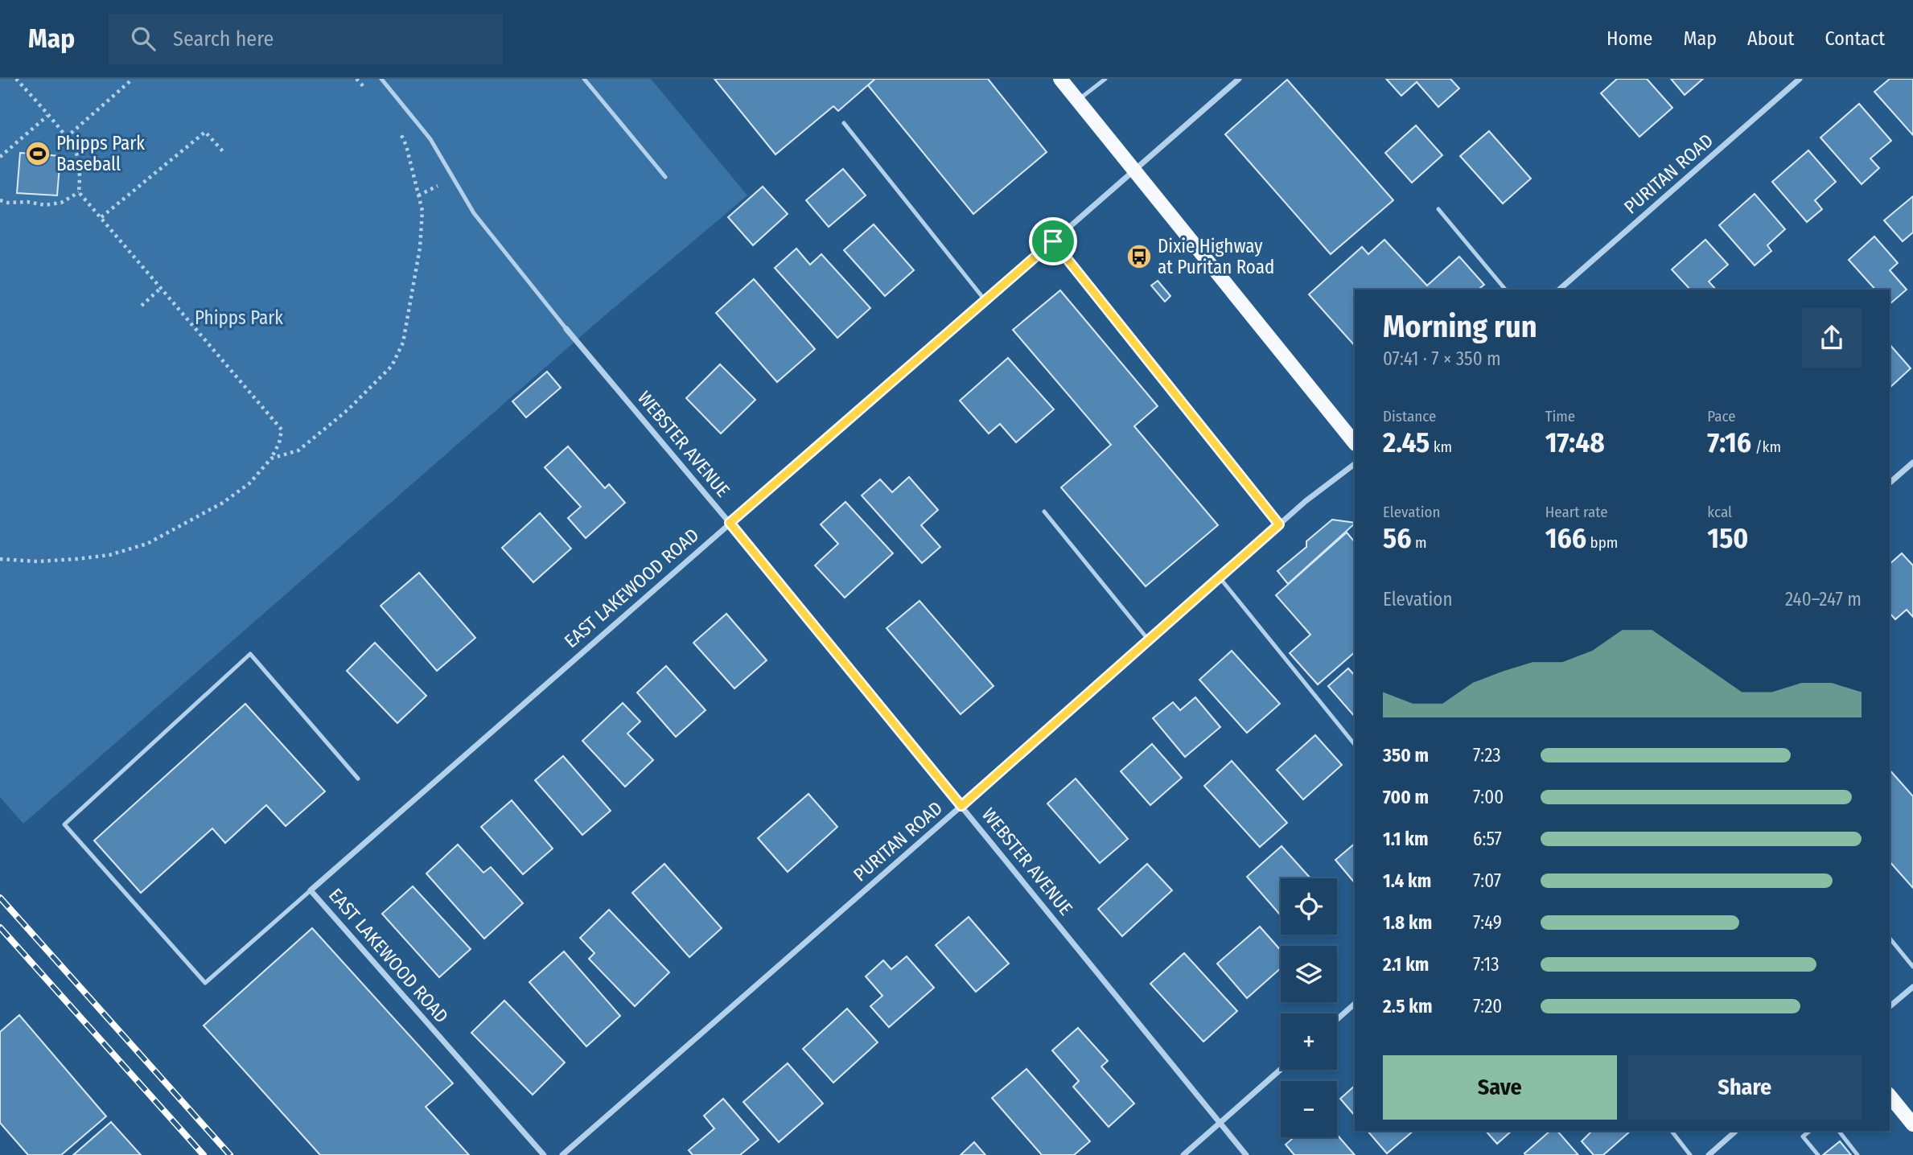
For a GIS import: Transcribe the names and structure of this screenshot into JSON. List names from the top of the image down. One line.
{"streets":{"street":["PURITAN ROAD","WEBSTER AVENUE","EAST LAKEWOOD ROAD"]},"crossings":[["PURITAN ROAD","WEBSTER AVENUE"],["WEBSTER AVENUE","EAST LAKEWOOD ROAD"]],"parks":["Phipps Park"],"places":{"sports":["Phipps Park Baseball"],"bus stop":["Dixie Highway at Puritan Road"]},"page":{"header":"Map","search":"Search here","nav":["Home","Map","About","Contact"],"heading":["Morning run","07:41 · 7 × 350 m"],"stats":[["Distance","2.45 km"],["Time","17:48"],["Pace","7:16 /km"],["Elevation","56 m"],["Heart rate","166 bpm"],["kcal","150"]],"chart":["Elevation","240–247 m"],"list":[{"name":"350 m","note":"7:23"},{"name":"700 m","note":"7:00"},{"name":"1.1 km","note":"6:57"},{"name":"1.4 km","note":"7:07"},{"name":"1.8 km","note":"7:49"},{"name":"2.1 km","note":"7:13"},{"name":"2.5 km","note":"7:20"}],"map_buttons":["+","−"],"buttons":["Save","Share"]}}
